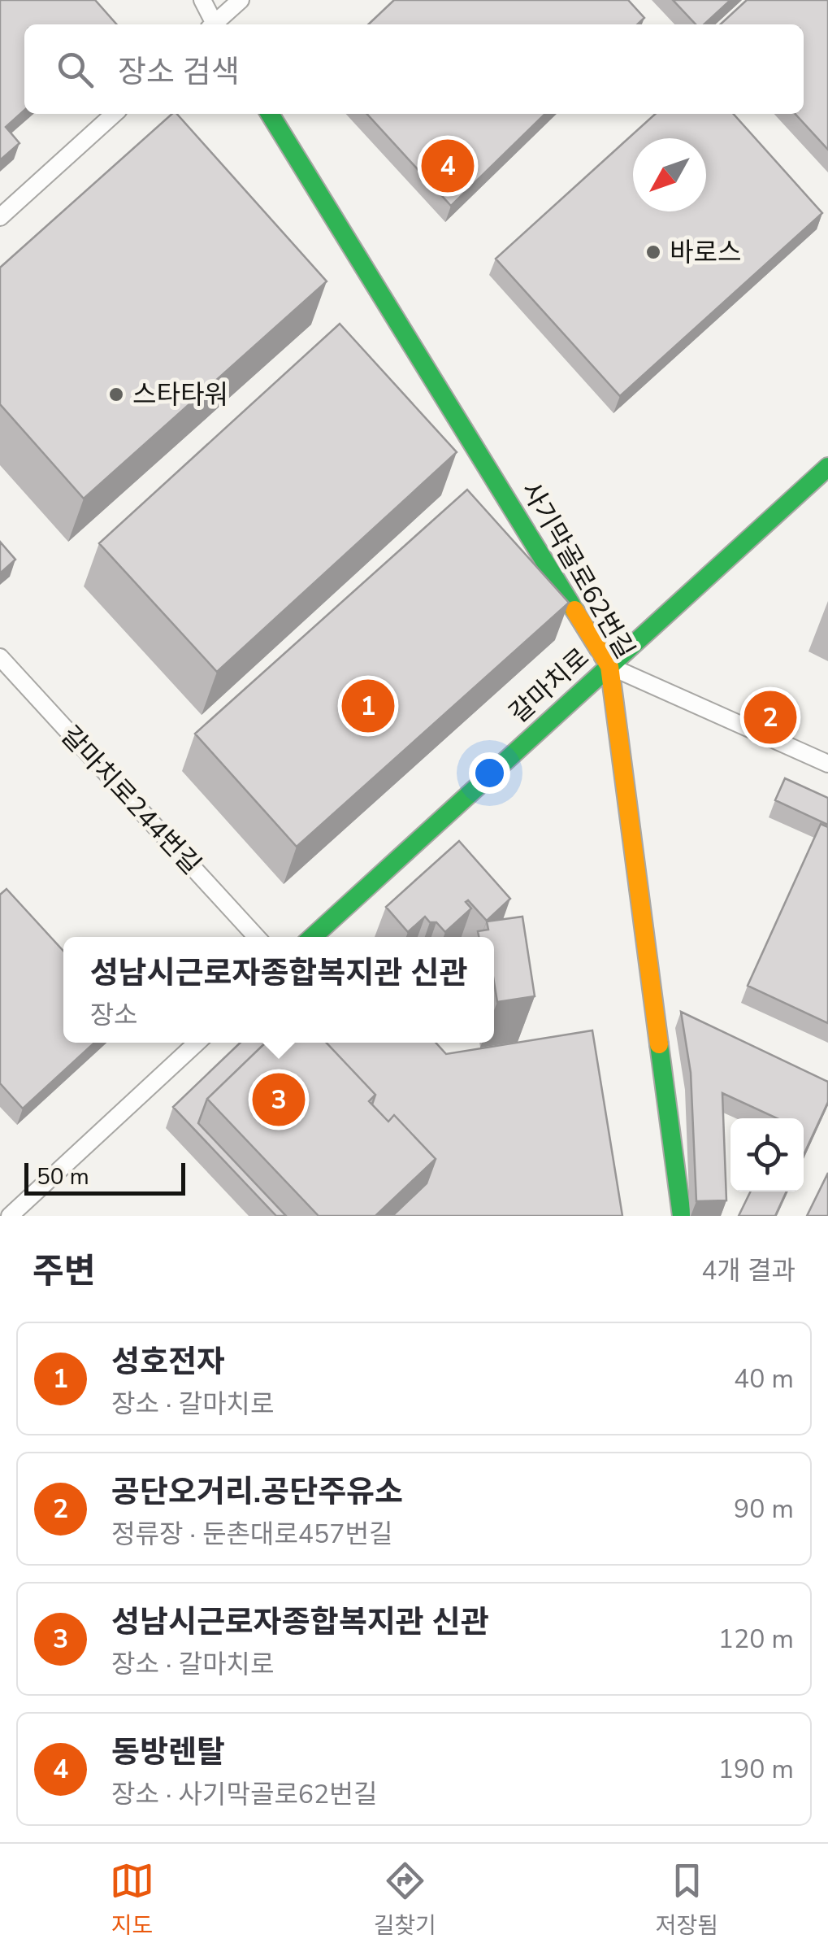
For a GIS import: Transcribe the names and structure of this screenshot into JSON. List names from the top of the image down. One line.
{"streets":{"street":["사기막골로62번길","갈마치로","갈마치로244번길"]},"crossings":[["사기막골로62번길","갈마치로"]],"places":["바로스","스타타워"],"scale_bar":"50 m","north":"bottom left","page":{"search":"장소 검색","pins":["4","1","2","3"],"popup":["성남시근로자종합복지관 신관","장소"],"scale":"50 m","heading":["주변","4개 결과"],"list":[{"mark":"1","name":"성호전자","note":"장소 · 갈마치로","value":"40 m"},{"mark":"2","name":"공단오거리.공단주유소","note":"정류장 · 둔촌대로457번길","value":"90 m"},{"mark":"3","name":"성남시근로자종합복지관 신관","note":"장소 · 갈마치로","value":"120 m"},{"mark":"4","name":"동방렌탈","note":"장소 · 사기막골로62번길","value":"190 m"}],"nav":["지도","길찾기","저장됨"]}}
